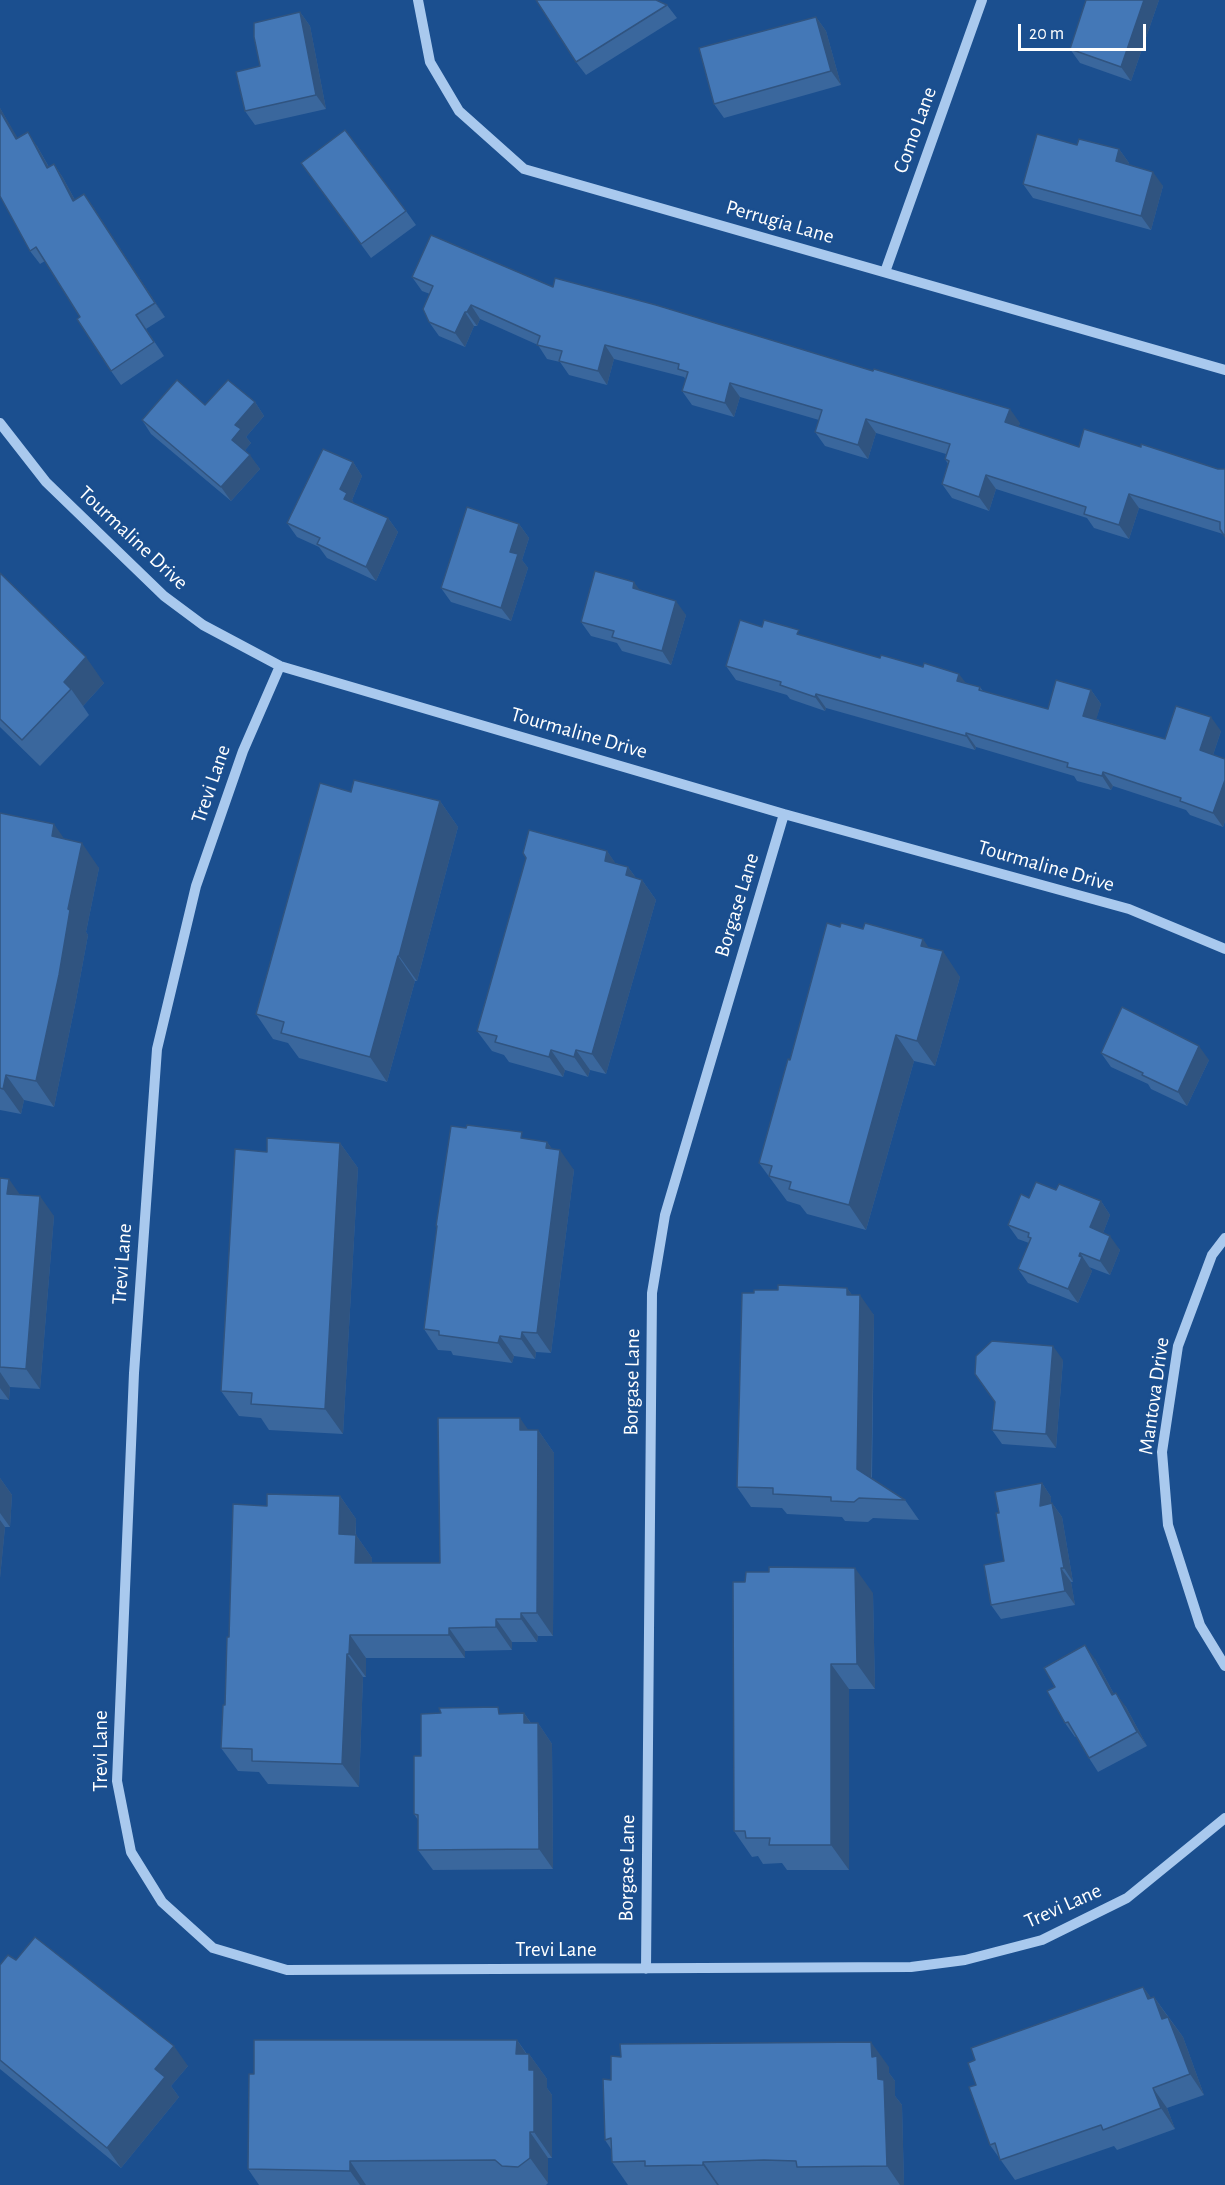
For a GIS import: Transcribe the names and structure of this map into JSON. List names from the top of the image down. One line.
{"streets":{"street":["Como Lane","Perrugia Lane","Tourmaline Drive","Trevi Lane","Borgase Lane","Mantova Drive"]},"crossings":[["Como Lane","Perrugia Lane"],["Tourmaline Drive","Trevi Lane"],["Tourmaline Drive","Borgase Lane"],["Trevi Lane","Borgase Lane"]],"scale_bar":"20 m"}
